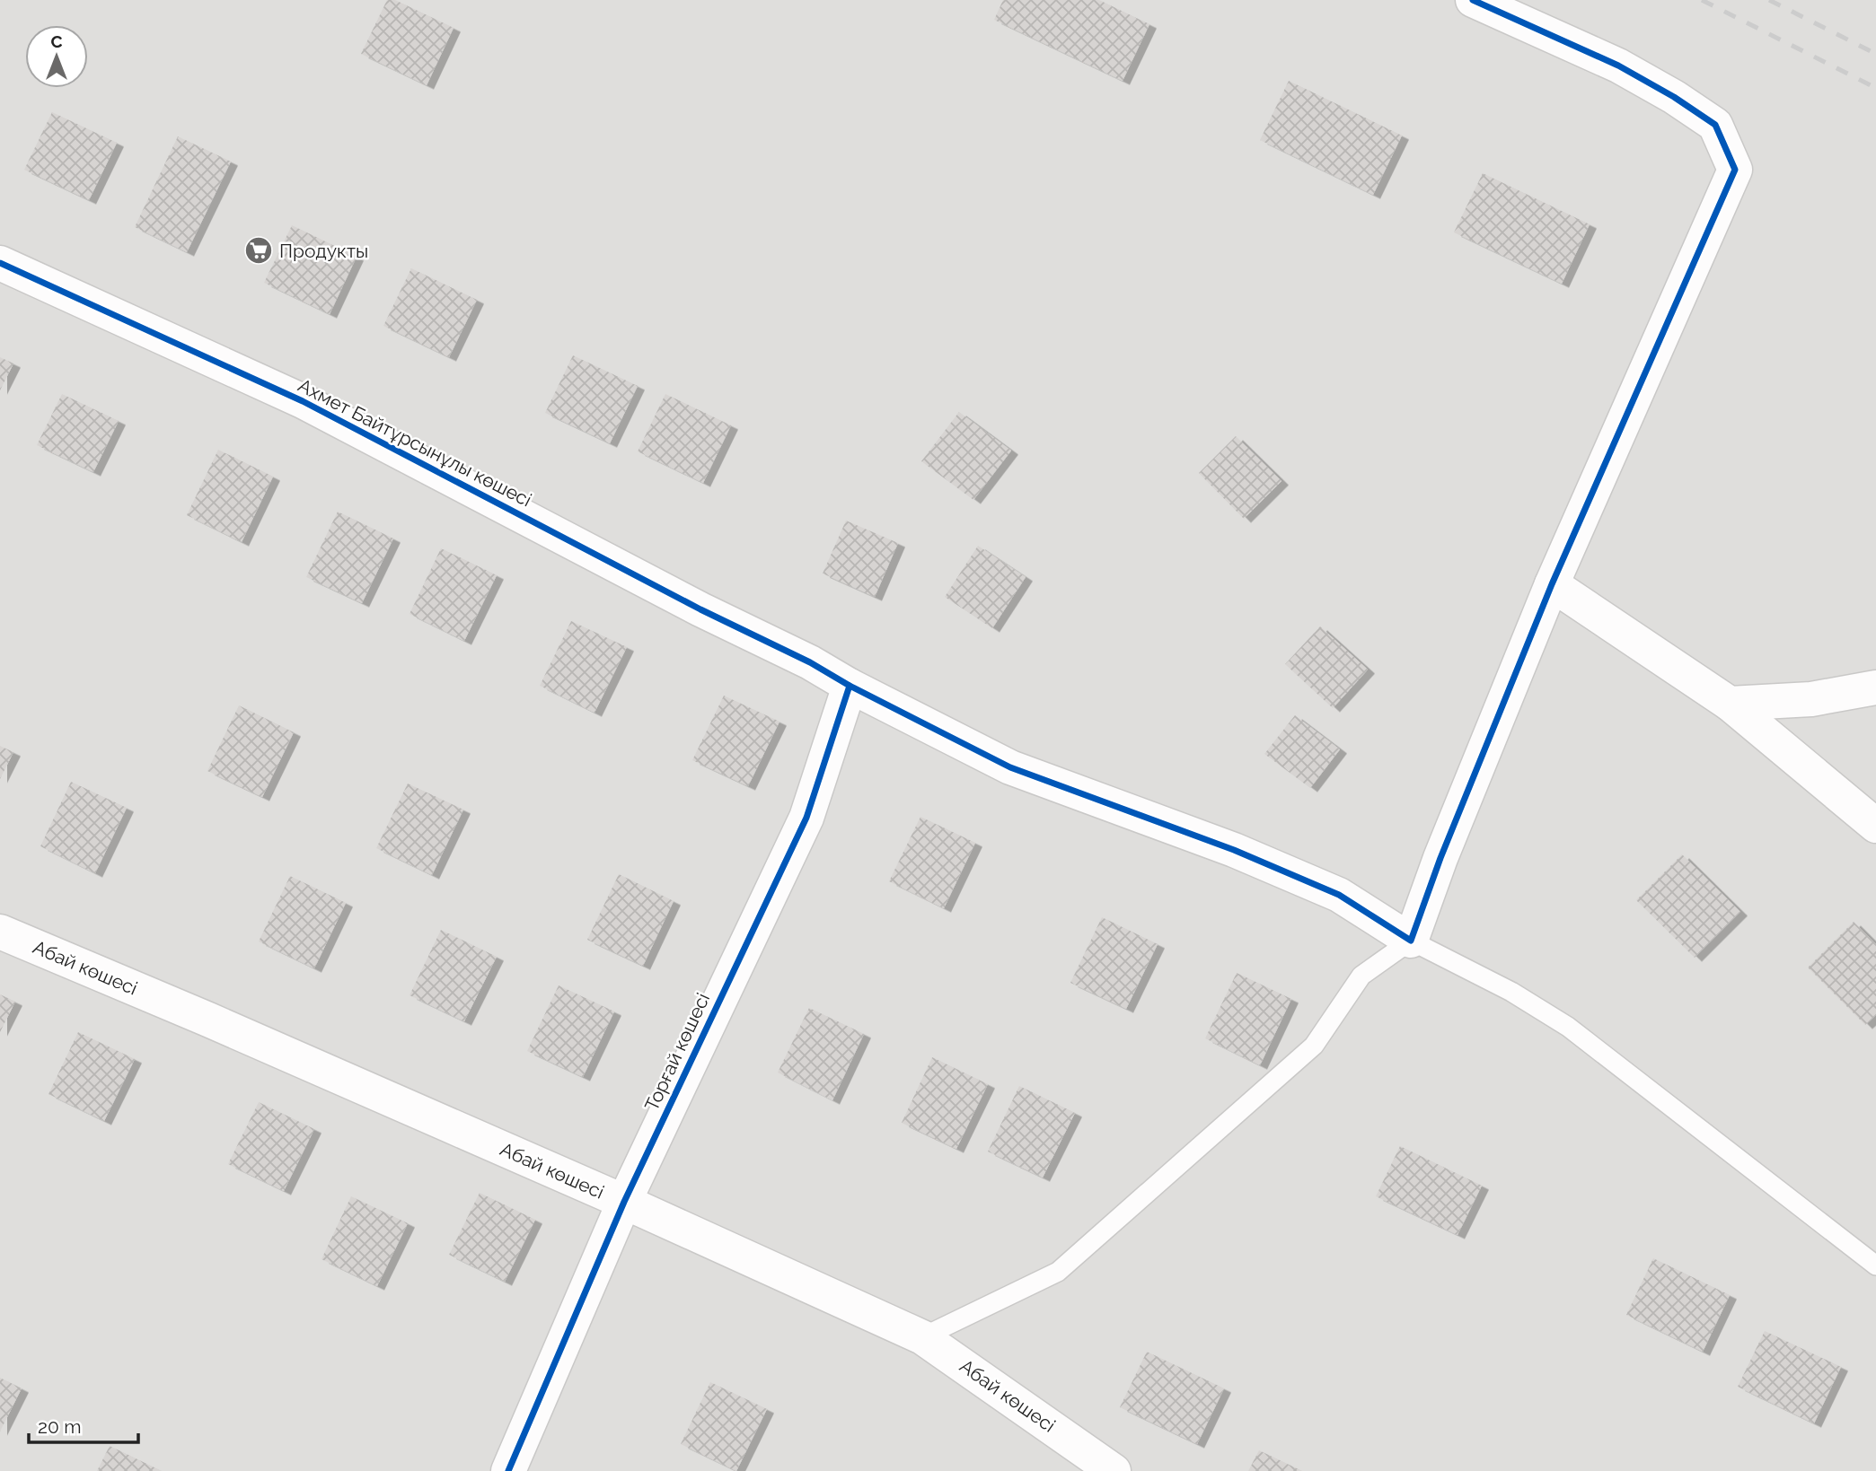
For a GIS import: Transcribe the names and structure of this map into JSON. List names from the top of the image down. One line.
{"streets":{"street":["Ахмет Байтұрсынұлы көшесі","Абай көшесі","Торғай көшесі"]},"crossings":[["Ахмет Байтұрсынұлы көшесі","Торғай көшесі"],["Абай көшесі","Торғай көшесі"]],"places":{"supermarket":["Продукты"]},"scale_bar":"20 m","north":"top"}
